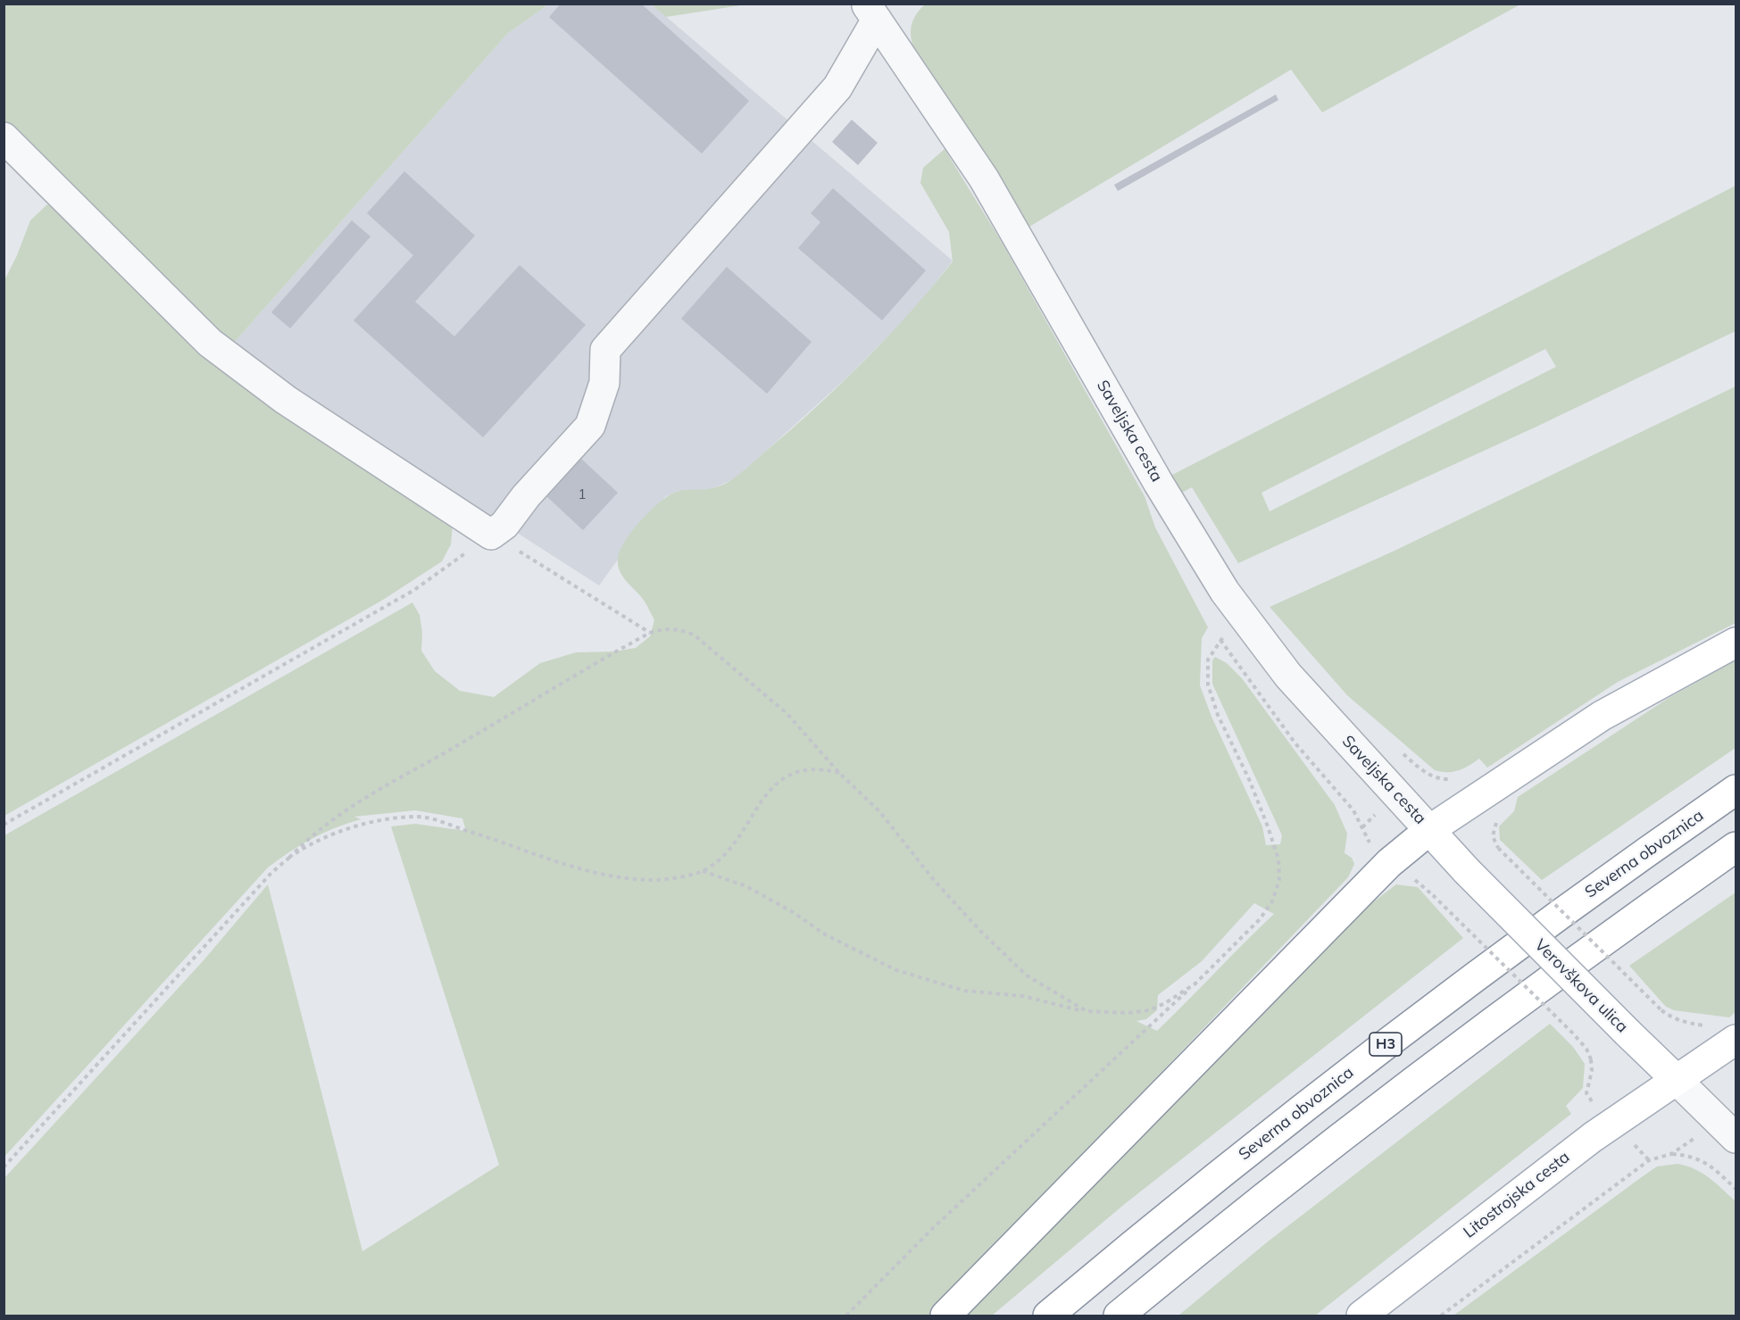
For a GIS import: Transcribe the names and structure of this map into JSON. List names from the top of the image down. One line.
{"streets":{"main road":["Severna obvoznica","Verovškova ulica","H3","Litostrojska cesta"],"street":["Saveljska cesta"]},"crossings":[["Saveljska cesta","Verovškova ulica"],["Verovškova ulica","Litostrojska cesta"]],"house_numbers":["1"]}
